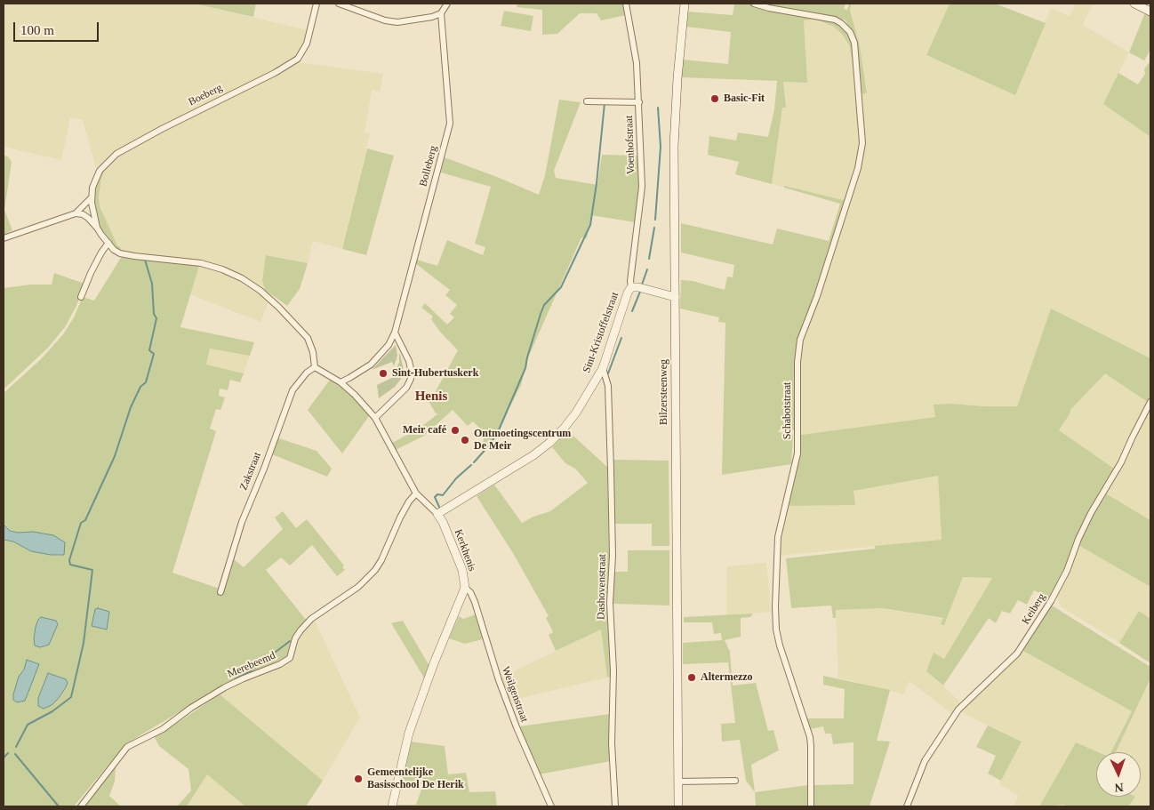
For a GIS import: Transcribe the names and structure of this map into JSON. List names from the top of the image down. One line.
{"streets":{"main road":["Sint-Kristoffelstraat","Bilzersteenweg","Kerkhenis"],"street":["Boeberg","Voenhofstraat","Bolleberg","Schabotstraat","Zakstraat","Dashovenstraat","Keiberg","Merebeemd","Weilgenstraat"]},"crossings":[["Boeberg","Zakstraat"],["Boeberg","Kerkhenis"],["Voenhofstraat","Sint-Kristoffelstraat"],["Bolleberg","Kerkhenis"],["Sint-Kristoffelstraat","Bilzersteenweg"],["Sint-Kristoffelstraat","Kerkhenis"],["Sint-Kristoffelstraat","Dashovenstraat"],["Zakstraat","Kerkhenis"],["Kerkhenis","Merebeemd"],["Kerkhenis","Weilgenstraat"]],"districts":["Henis"],"places":["Basic-Fit","Sint-Hubertuskerk","Meir café","Ontmoetingscentrum De Meir","Altermezzo","Gemeentelijke Basisschool De Herik"],"scale_bar":"100 m","north":"bottom"}
